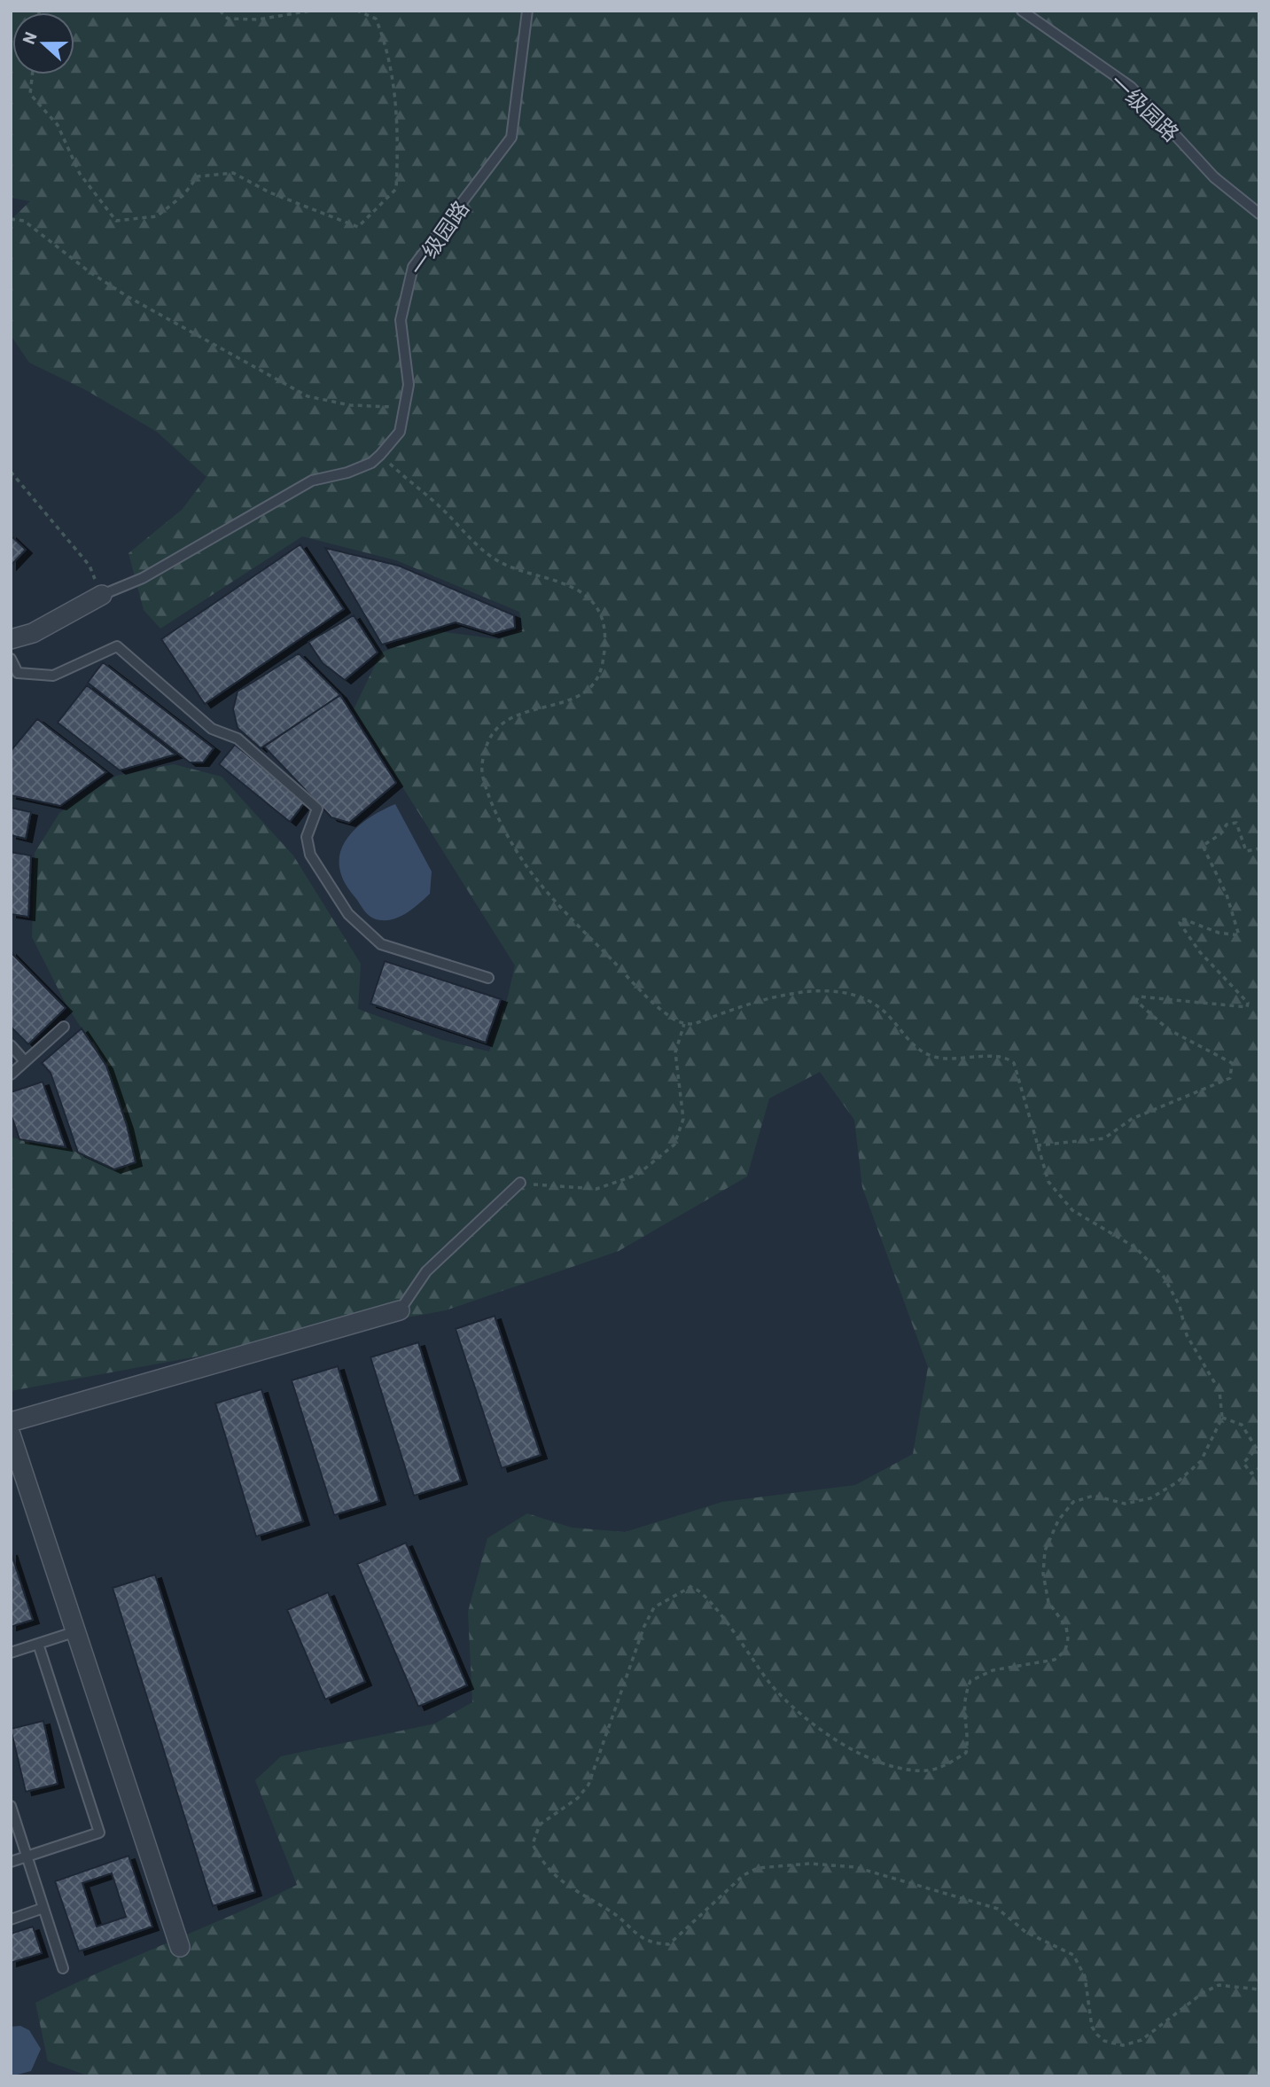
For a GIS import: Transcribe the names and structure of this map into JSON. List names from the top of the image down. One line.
{"streets":{"lane":["一级园路"]},"north":"left"}
